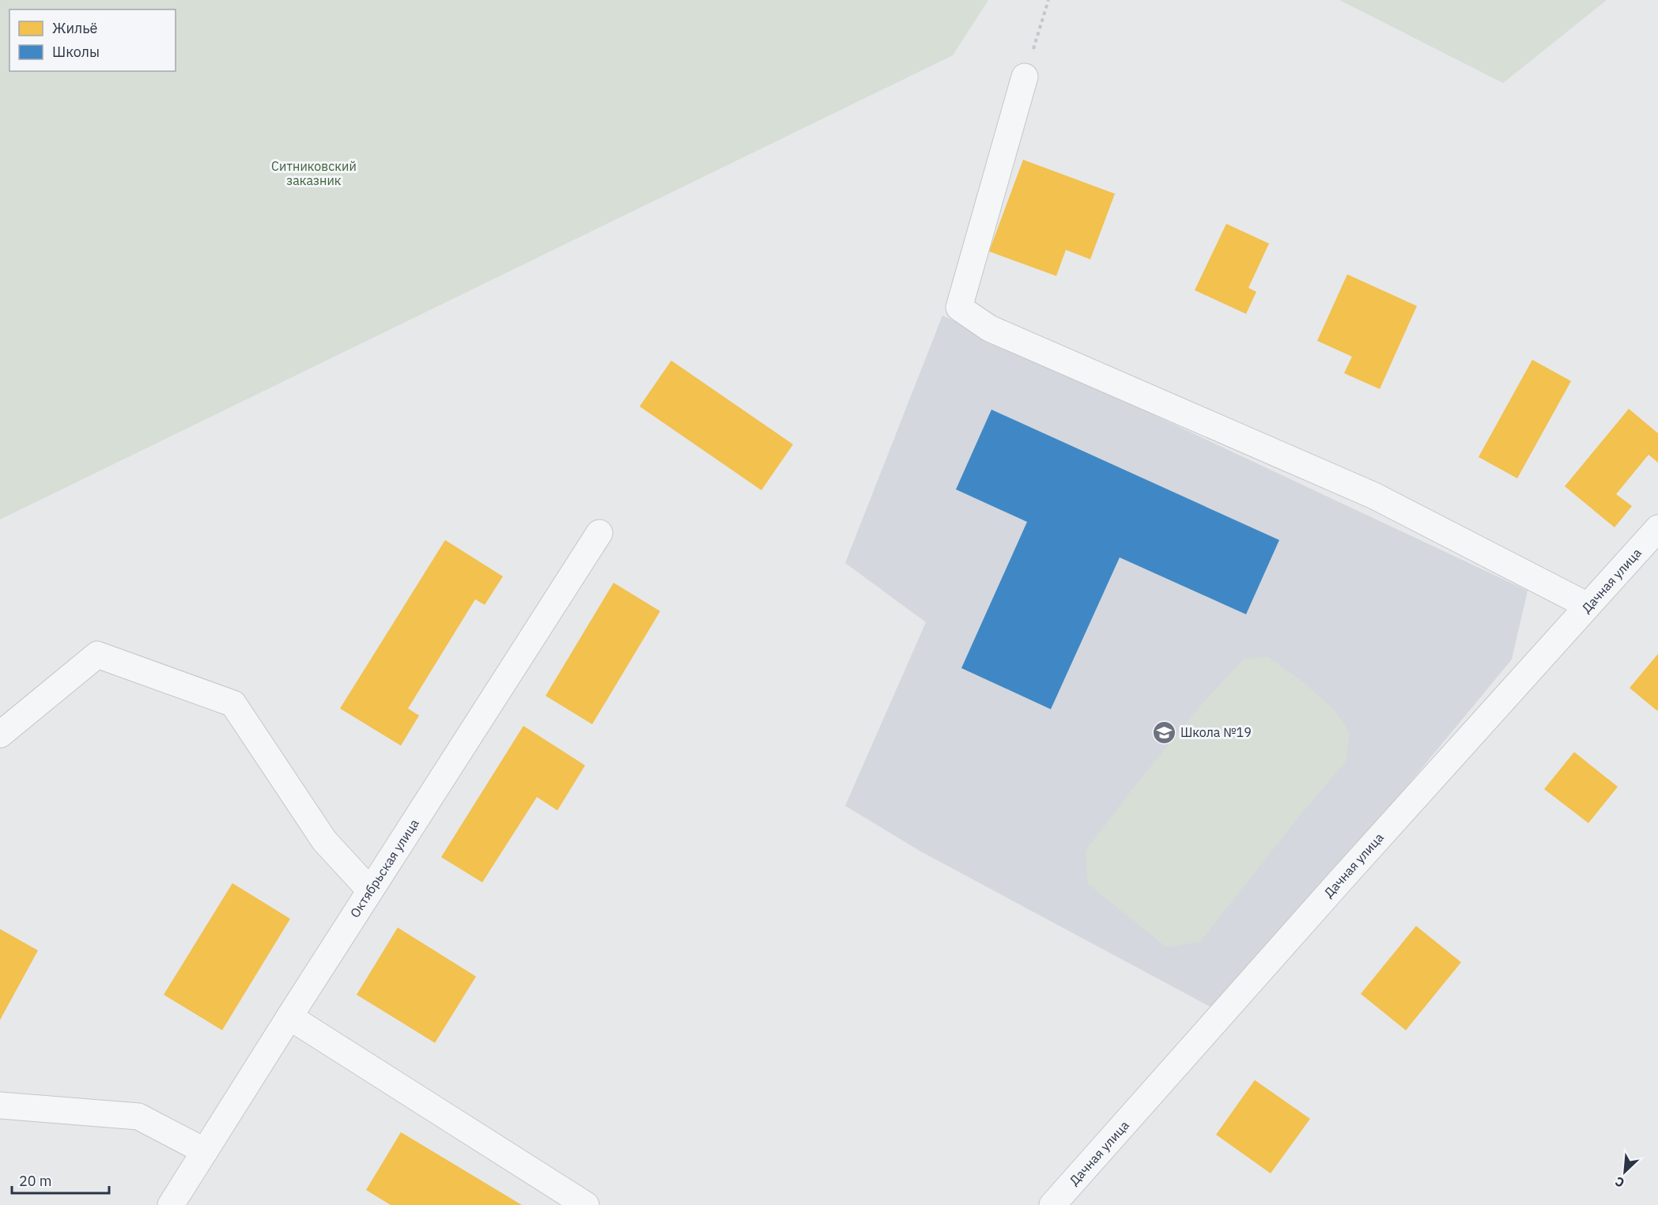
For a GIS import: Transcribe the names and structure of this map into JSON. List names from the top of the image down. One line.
{"streets":{"street":["Дачная улица","Октябрьская улица"]},"parks":["Ситниковский заказник"],"places":{"school or university":["Школа №19"]},"legend":["Жильё","Школы"],"scale_bar":"20 m","north":"bottom left"}
